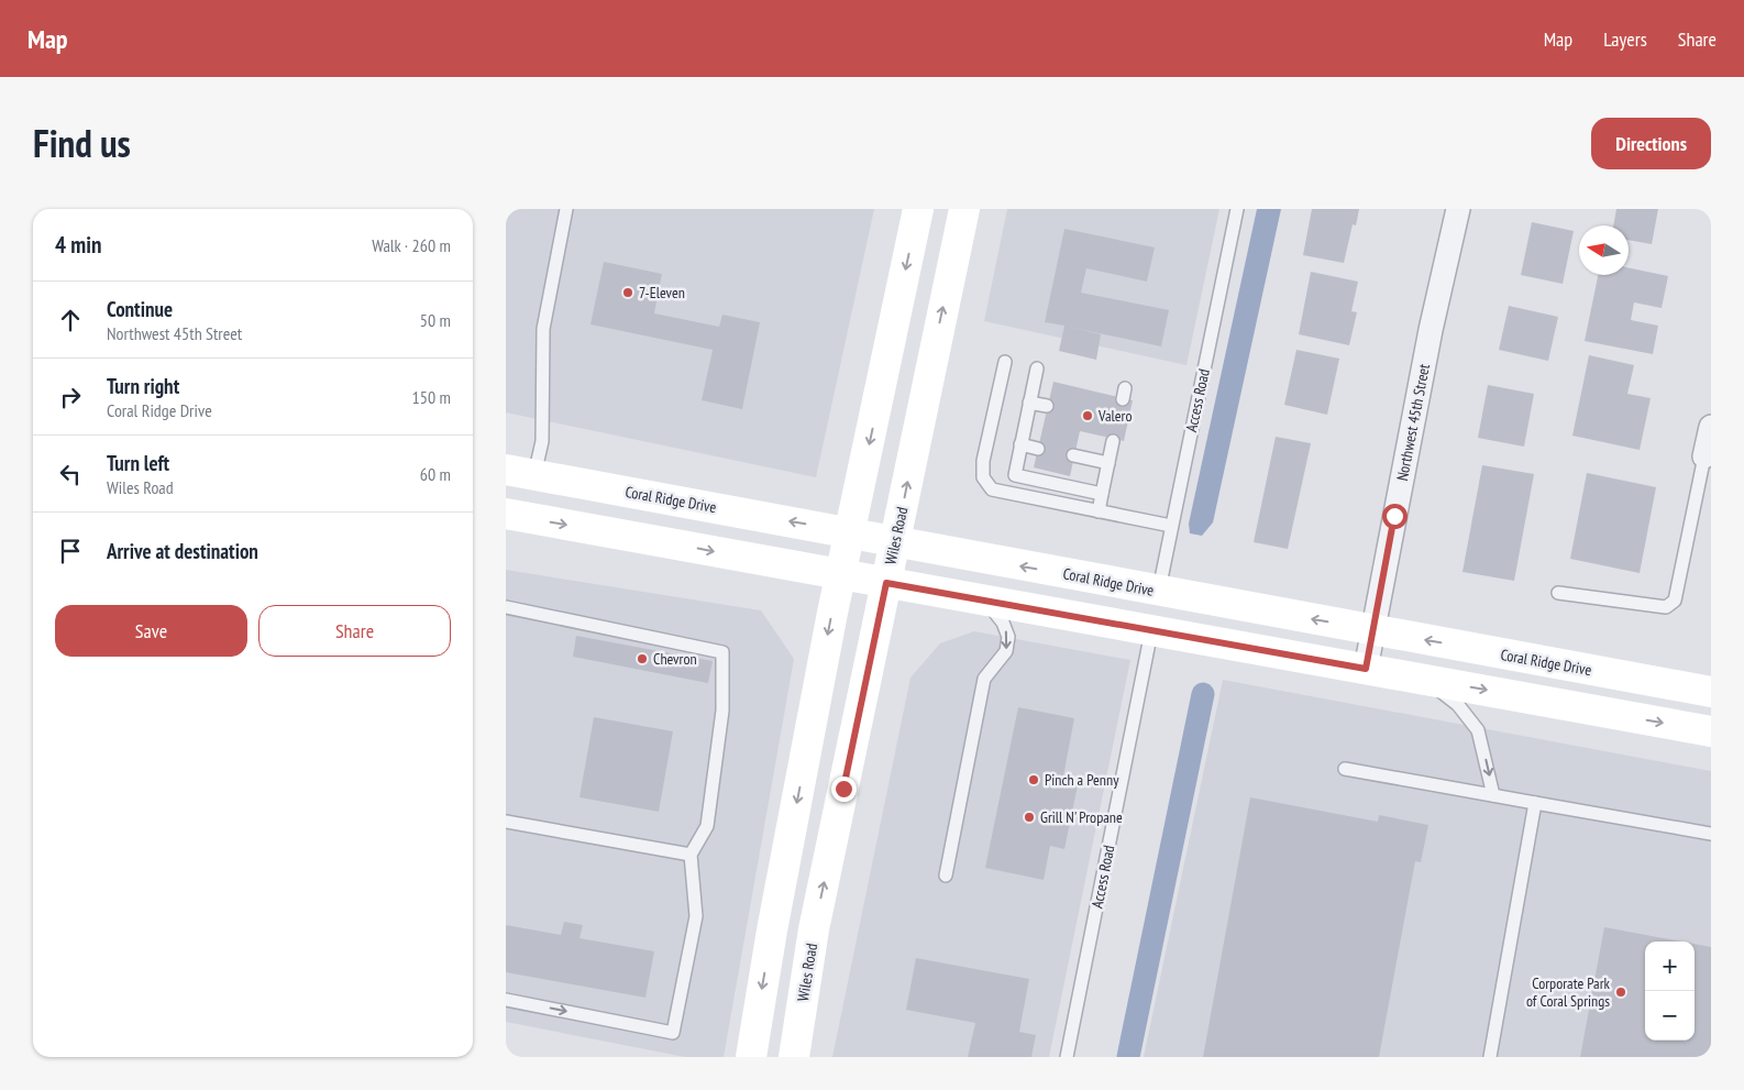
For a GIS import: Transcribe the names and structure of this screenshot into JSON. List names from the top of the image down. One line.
{"streets":{"main road":["Coral Ridge Drive","Wiles Road"],"street":["Northwest 45th Street"],"lane":["Access Road"]},"crossings":[["Access Road","Coral Ridge Drive"],["Northwest 45th Street","Coral Ridge Drive"],["Coral Ridge Drive","Wiles Road"]],"places":["7-Eleven","Valero","Chevron","Pinch a Penny","Grill N' Propane","Corporate Park of Coral Springs"],"north":"left","page":{"header":"Map","nav":["Map","Layers","Share"],"title":"Find us","buttons":["Directions",["Save","Share"]],"heading":["4 min","Walk · 260 m"],"list":[["Continue","Northwest 45th Street","50 m"],["Turn right","Coral Ridge Drive","150 m"],["Turn left","Wiles Road","60 m"],"Arrive at destination"],"map_buttons":["+","−"]}}
